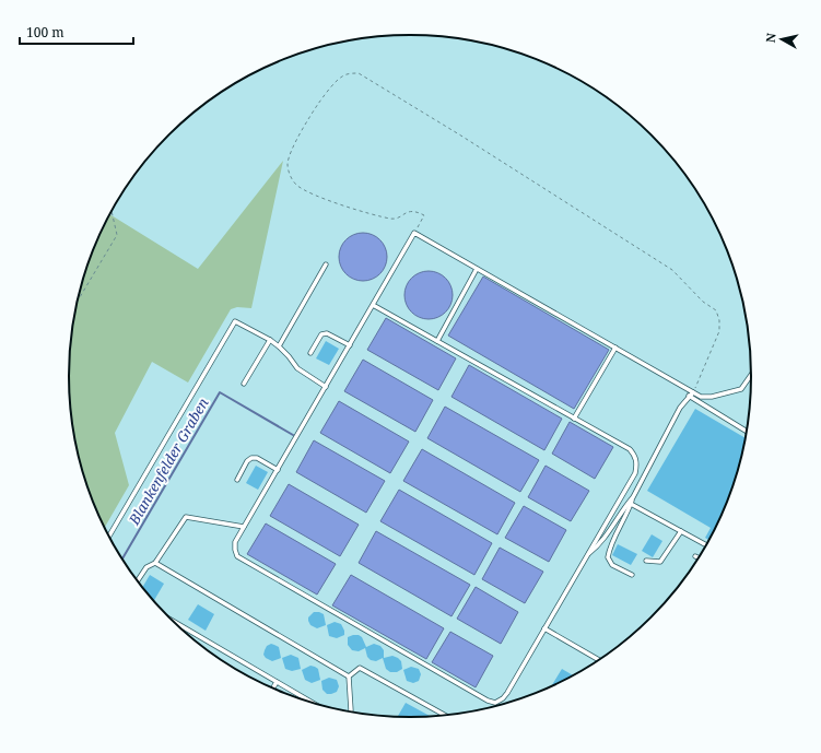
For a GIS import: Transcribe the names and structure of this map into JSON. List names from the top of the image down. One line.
{"water":["Blankenfelder Graben"],"scale_bar":"100 m","north":"left"}
